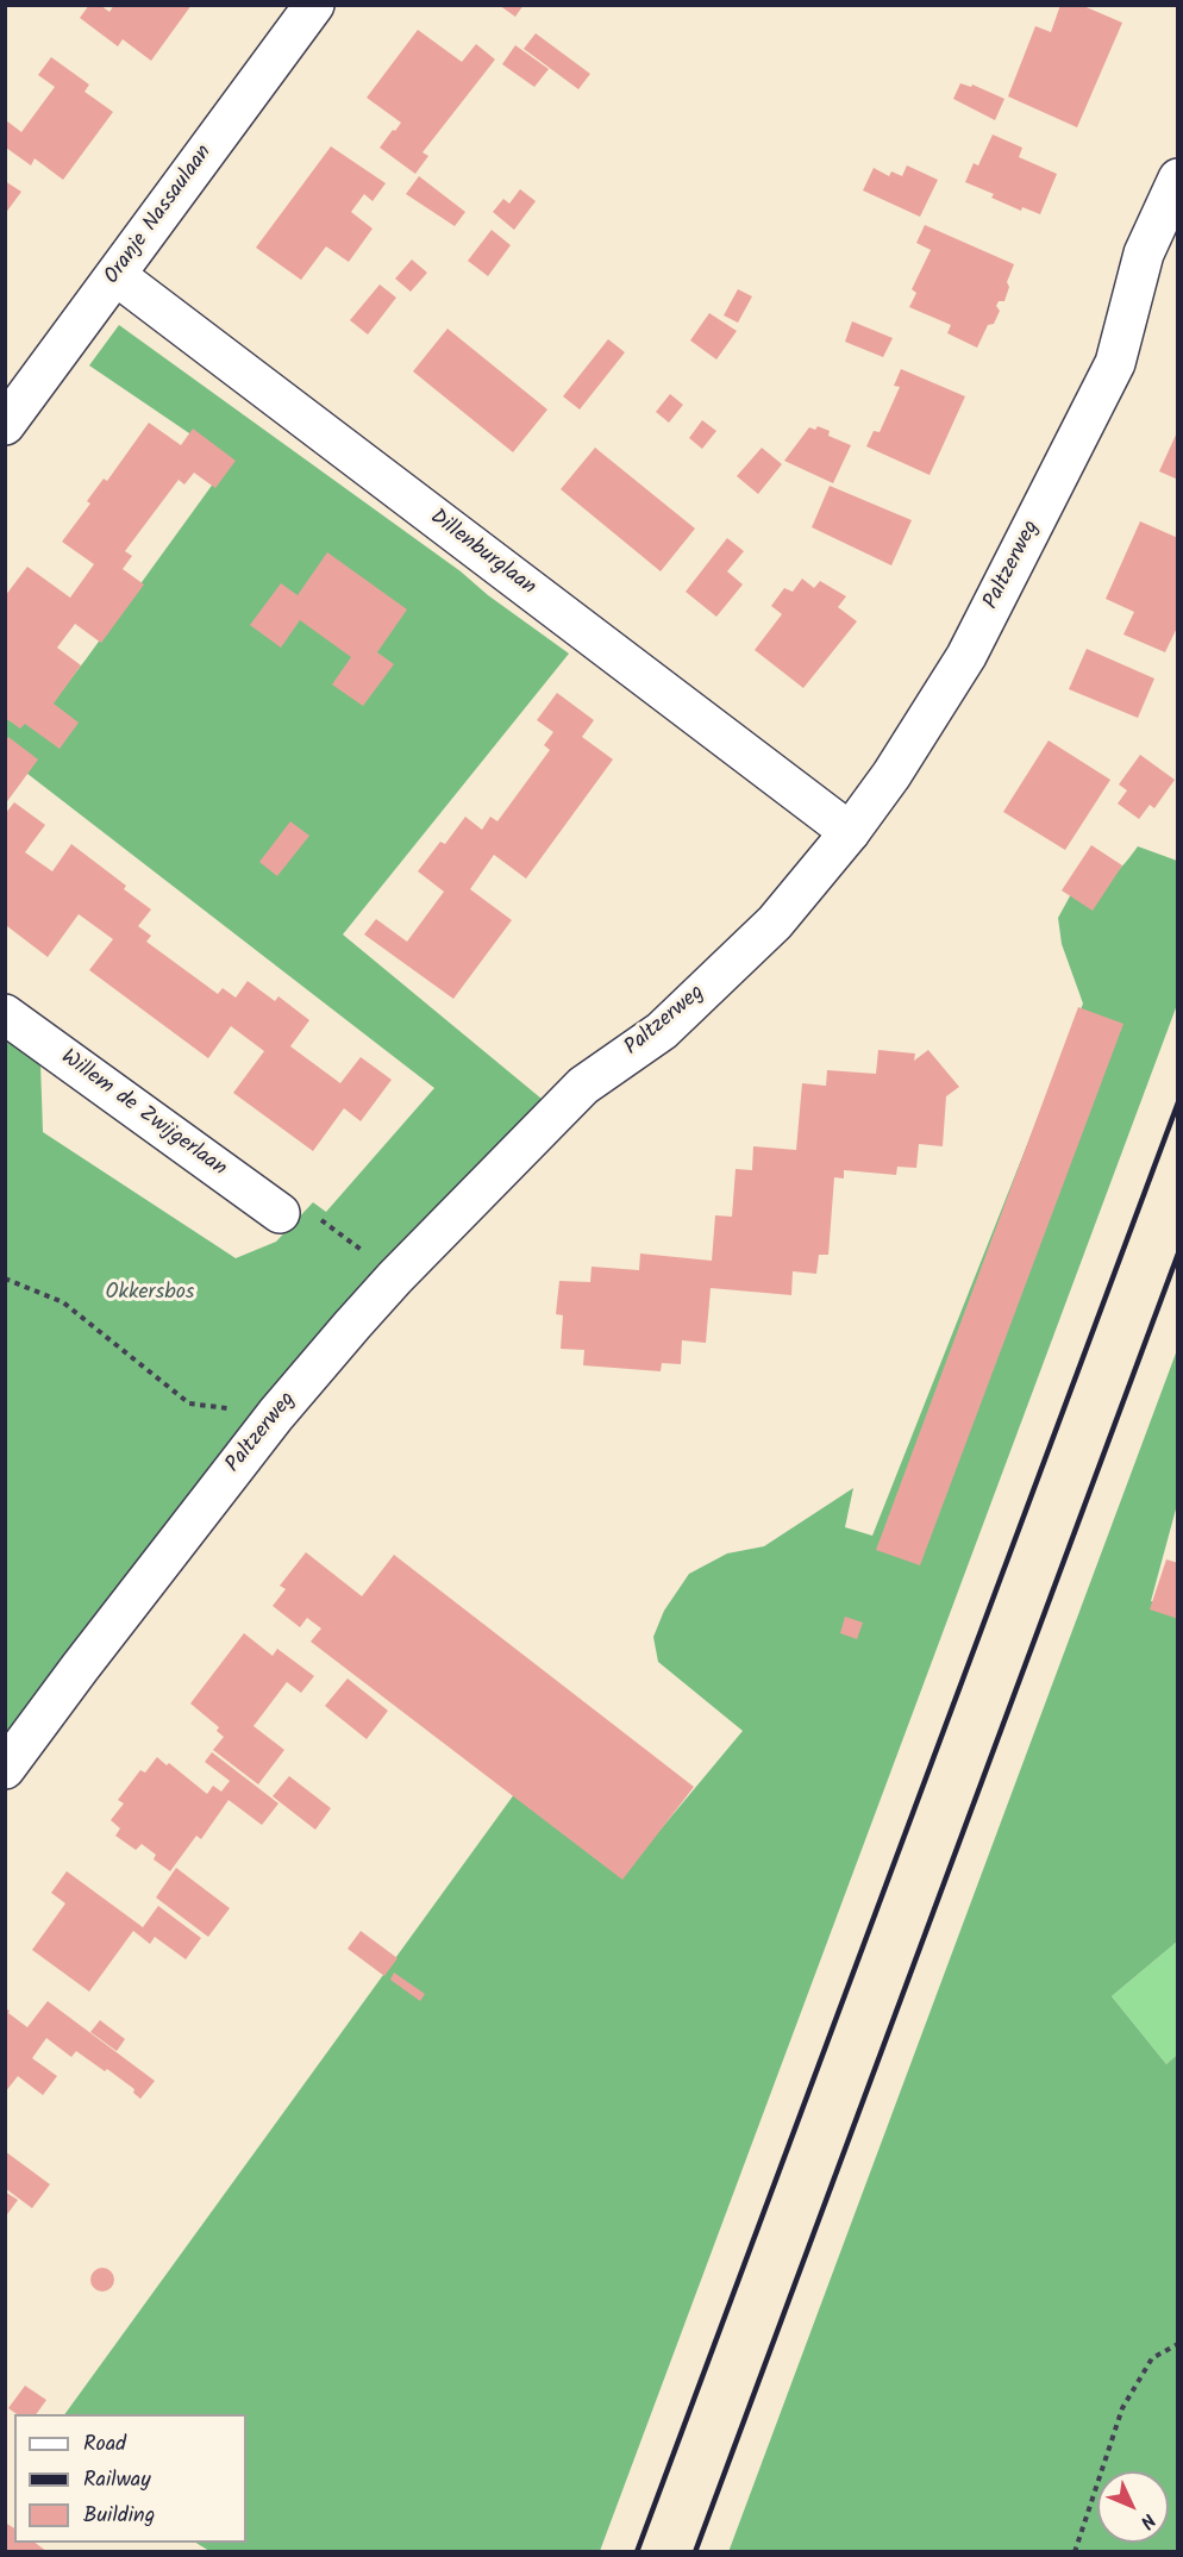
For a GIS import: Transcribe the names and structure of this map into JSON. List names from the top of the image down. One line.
{"streets":{"street":["Oranje Nassaulaan","Dillenburglaan","Paltzerweg","Willem de Zwijgerlaan"]},"crossings":[["Oranje Nassaulaan","Dillenburglaan"],["Dillenburglaan","Paltzerweg"]],"parks":["Okkersbos"],"legend":["Road","Railway","Building"],"north":"bottom right"}
